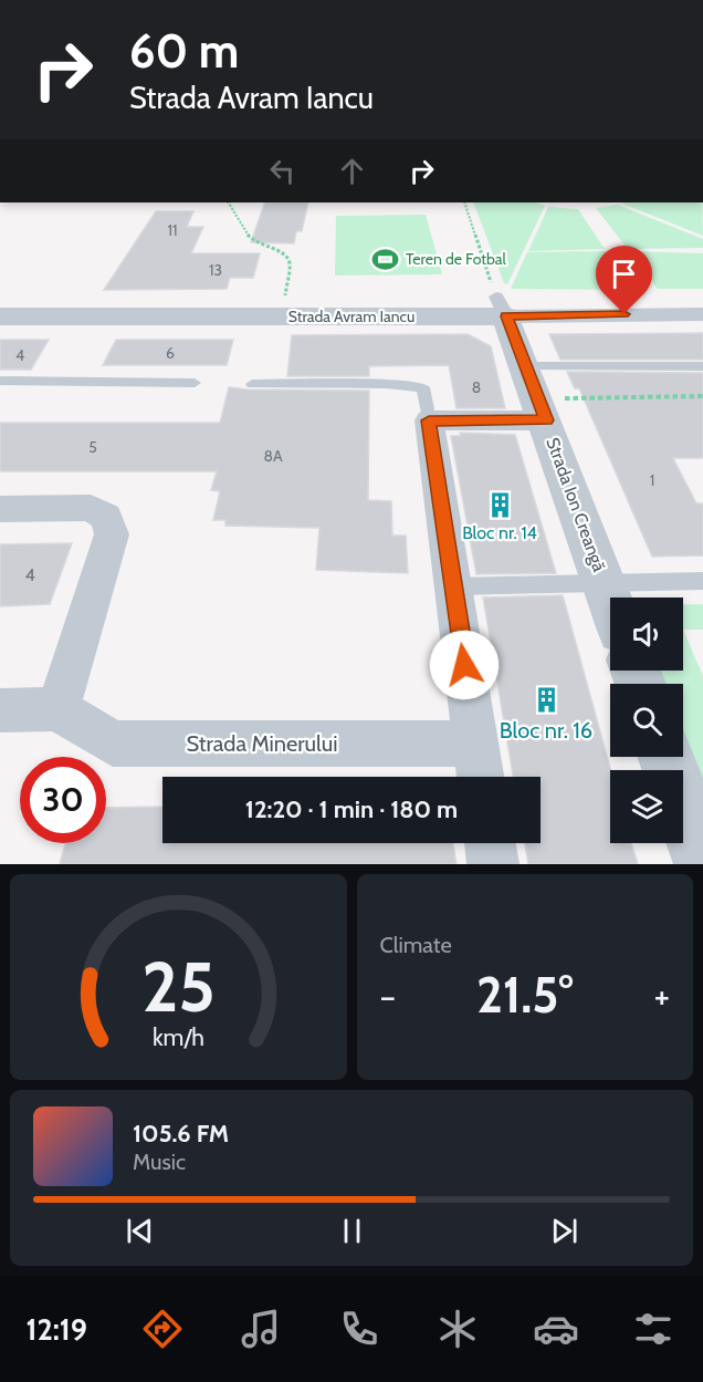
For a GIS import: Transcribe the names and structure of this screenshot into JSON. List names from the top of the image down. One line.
{"streets":{"street":["Strada Avram Iancu","Strada Ion Creangă","Strada Minerului"]},"crossings":[["Strada Avram Iancu","Strada Ion Creangă"]],"places":{"sports":["Teren de Fotbal"],"building":["Bloc nr. 14","Bloc nr. 16"]},"house_numbers":["11","13","6","4","8","5","8A","1","4"],"page":{"turn":["60 m","Strada Avram Iancu"],"limit":"30","trip":"12:20 · 1 min · 180 m","tile":"Climate","heat":["−","21.5°","+"],"song":["105.6 FM","Music"],"tabs":"12:19","gauge":["25","km/h"]}}
